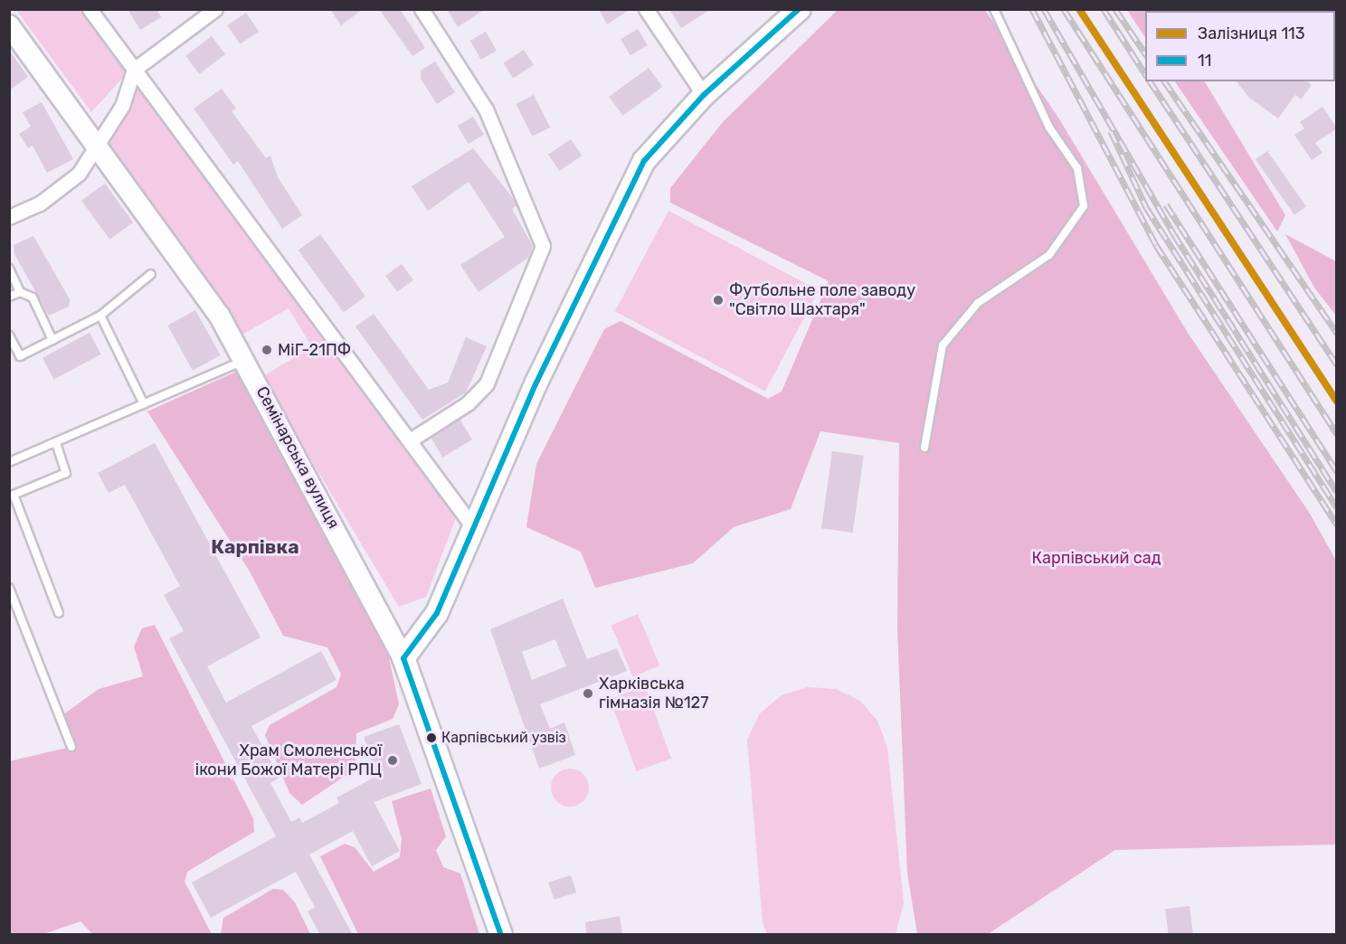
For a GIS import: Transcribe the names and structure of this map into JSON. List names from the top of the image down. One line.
{"streets":{"main road":["Семінарська вулиця"]},"districts":["Карпівка"],"parks":["Карпівський сад"],"places":["Футбольне поле заводу \"Світло Шахтаря\"","МіГ-21ПФ","Харківська гімназія №127","Карпівський узвіз","Храм Смоленської ікони Божої Матері РПЦ"],"lines":["rail line 113","transit line 11"],"legend":["Залізниця 113","11"]}
